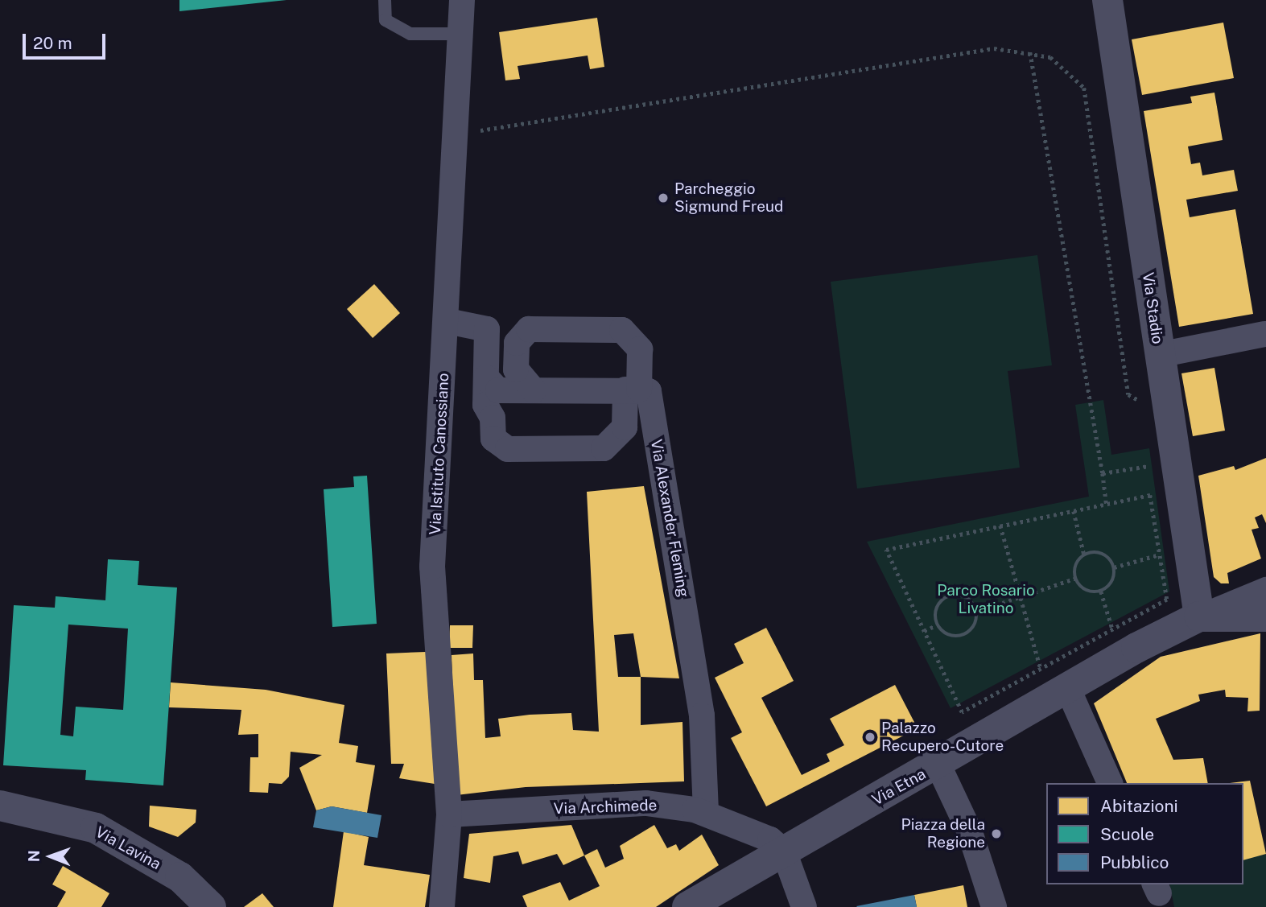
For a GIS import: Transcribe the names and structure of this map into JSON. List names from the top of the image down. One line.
{"streets":{"street":["Via Stadio","Via Istituto Canossiano","Via Alexander Fleming","Via Etna","Via Archimede","Via Lavina"]},"crossings":[["Via Stadio","Via Etna"],["Via Istituto Canossiano","Via Archimede"],["Via Alexander Fleming","Via Archimede"],["Via Etna","Via Archimede"]],"parks":["Parco Rosario Livatino"],"places":["Parcheggio Sigmund Freud","Palazzo Recupero-Cutore","Piazza della Regione"],"legend":["Abitazioni","Scuole","Pubblico"],"scale_bar":"20 m","north":"left"}
